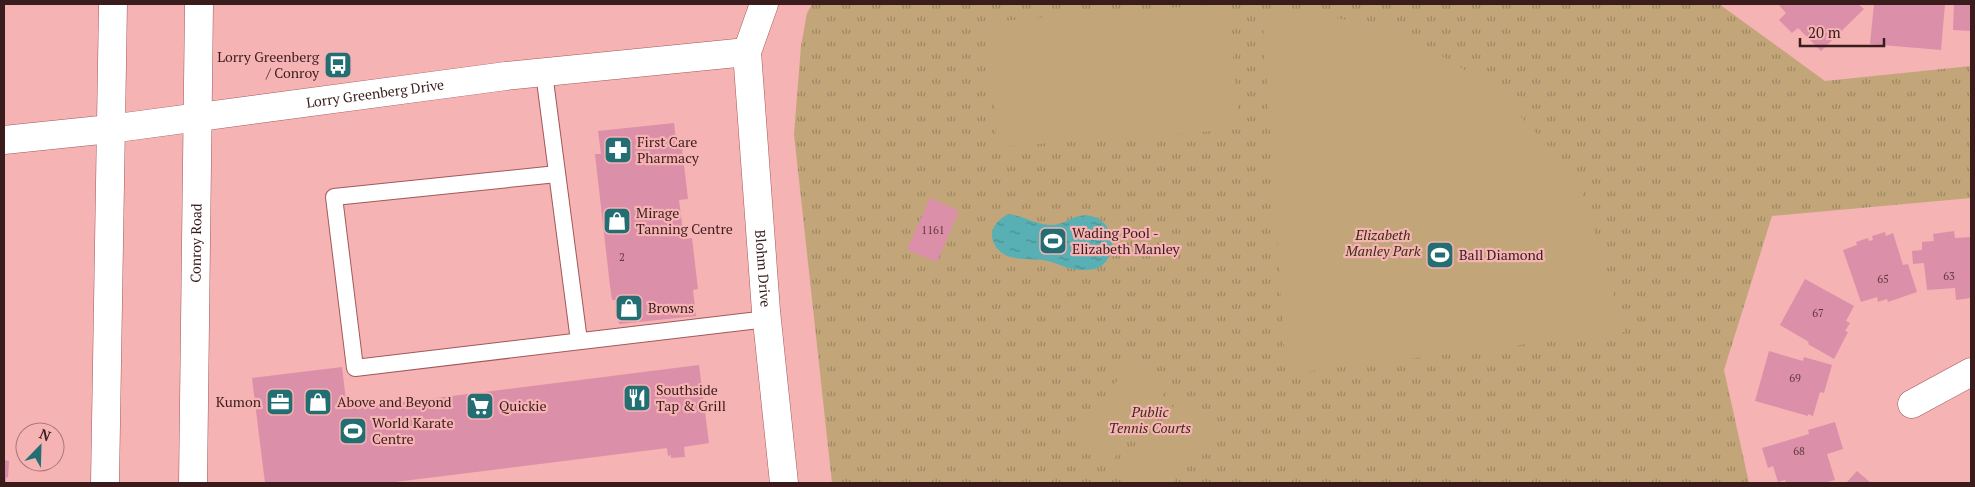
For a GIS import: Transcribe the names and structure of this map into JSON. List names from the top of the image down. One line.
{"streets":{"street":["Lorry Greenberg Drive","Conroy Road","Blohm Drive"]},"crossings":[["Lorry Greenberg Drive","Conroy Road"],["Lorry Greenberg Drive","Blohm Drive"]],"parks":["Elizabeth Manley Park","Public Tennis Courts"],"places":{"bus stop":["Lorry Greenberg / Conroy"],"pharmacy":["First Care Pharmacy"],"shop":["Mirage Tanning Centre","Browns","Above and Beyond"],"sports":["Wading Pool - Elizabeth Manley","Ball Diamond","World Karate Centre"],"restaurant":["Southside Tap & Grill"],"office":["Kumon"],"supermarket":["Quickie"]},"house_numbers":["1161","2","63","65","67","69","68"],"scale_bar":"20 m","north":"top right"}
